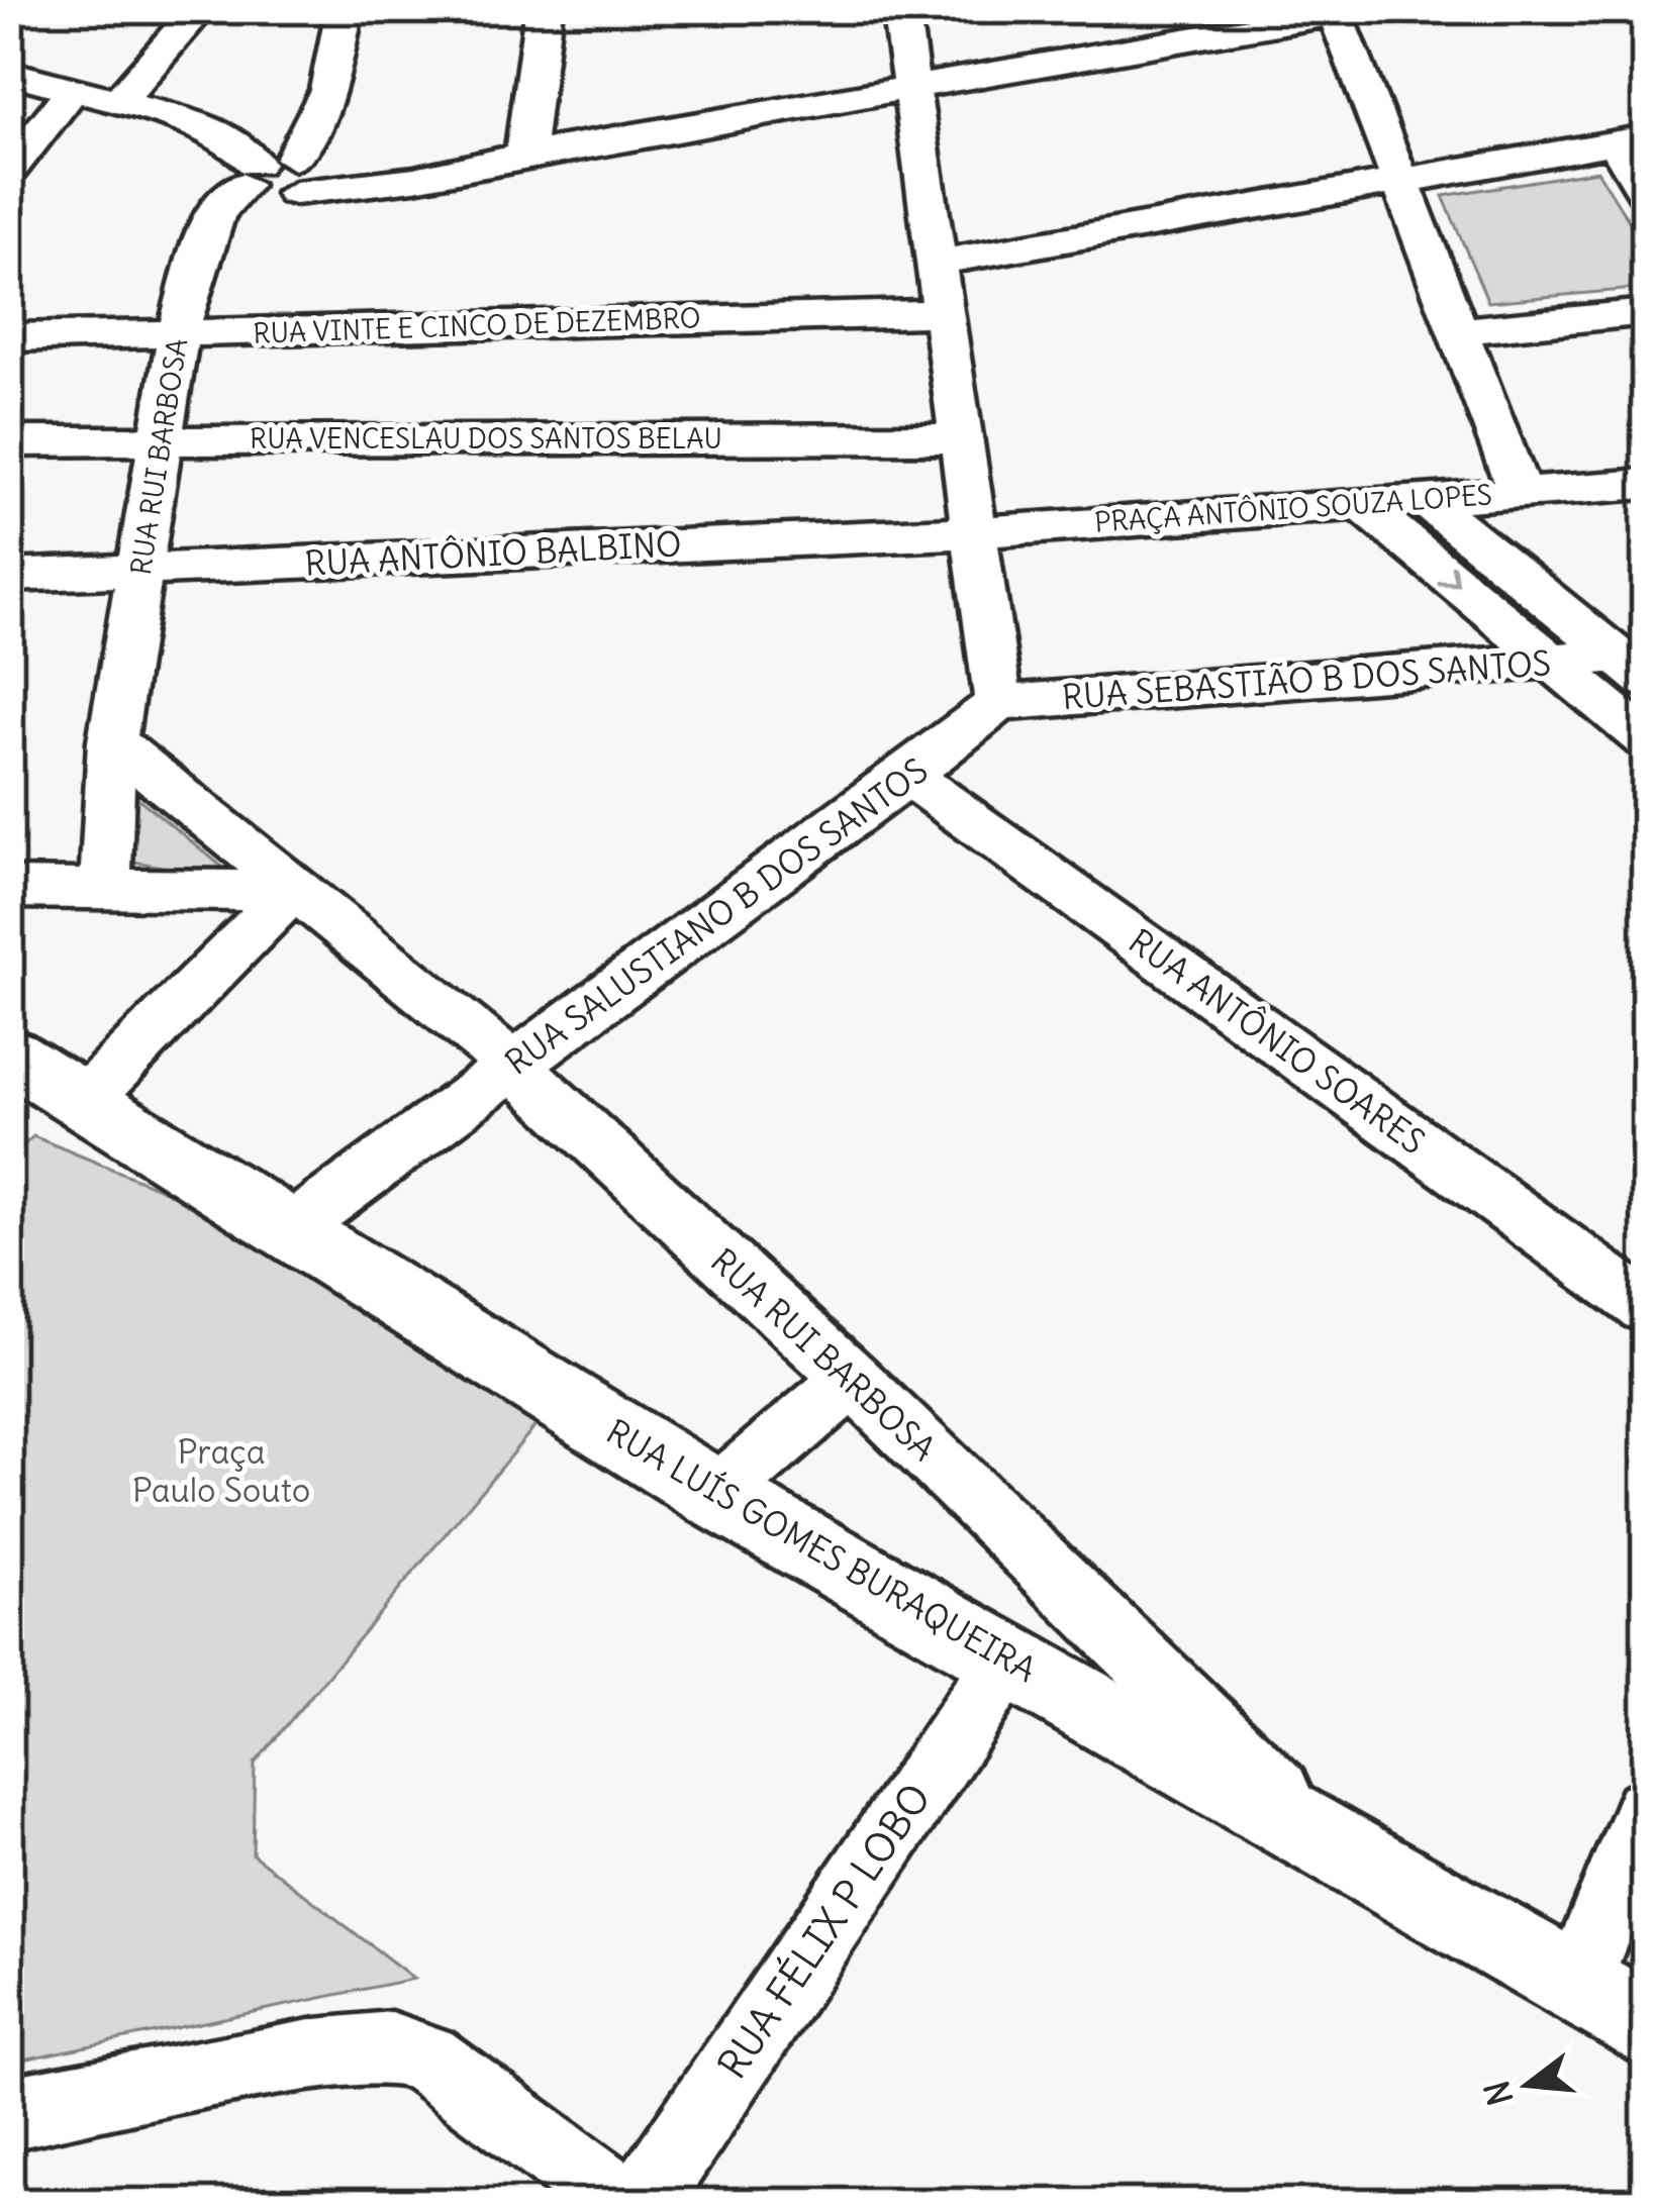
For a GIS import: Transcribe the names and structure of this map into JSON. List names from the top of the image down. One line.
{"streets":{"main road":["RUA LUÍS GOMES BURAQUEIRA"],"street":["RUA VINTE E CINCO DE DEZEMBRO","RUA VENCESLAU DOS SANTOS BELAU","RUA RUI BARBOSA","PRAÇA ANTÔNIO SOUZA LOPES","RUA ANTÔNIO BALBINO","RUA SEBASTIÃO B DOS SANTOS","RUA SALUSTIANO B DOS SANTOS","RUA ANTÔNIO SOARES","RUA FÉLIX P LOBO"]},"crossings":[["RUA VINTE E CINCO DE DEZEMBRO","RUA RUI BARBOSA"],["RUA VENCESLAU DOS SANTOS BELAU","RUA RUI BARBOSA"],["RUA RUI BARBOSA","RUA ANTÔNIO BALBINO"],["RUA RUI BARBOSA","RUA SALUSTIANO B DOS SANTOS"],["RUA RUI BARBOSA","RUA LUÍS GOMES BURAQUEIRA"],["PRAÇA ANTÔNIO SOUZA LOPES","RUA ANTÔNIO BALBINO"],["RUA SEBASTIÃO B DOS SANTOS","RUA SALUSTIANO B DOS SANTOS"],["RUA SALUSTIANO B DOS SANTOS","RUA ANTÔNIO SOARES"],["RUA SALUSTIANO B DOS SANTOS","RUA LUÍS GOMES BURAQUEIRA"],["RUA LUÍS GOMES BURAQUEIRA","RUA FÉLIX P LOBO"]],"parks":["Praça Paulo Souto"],"north":"left"}
